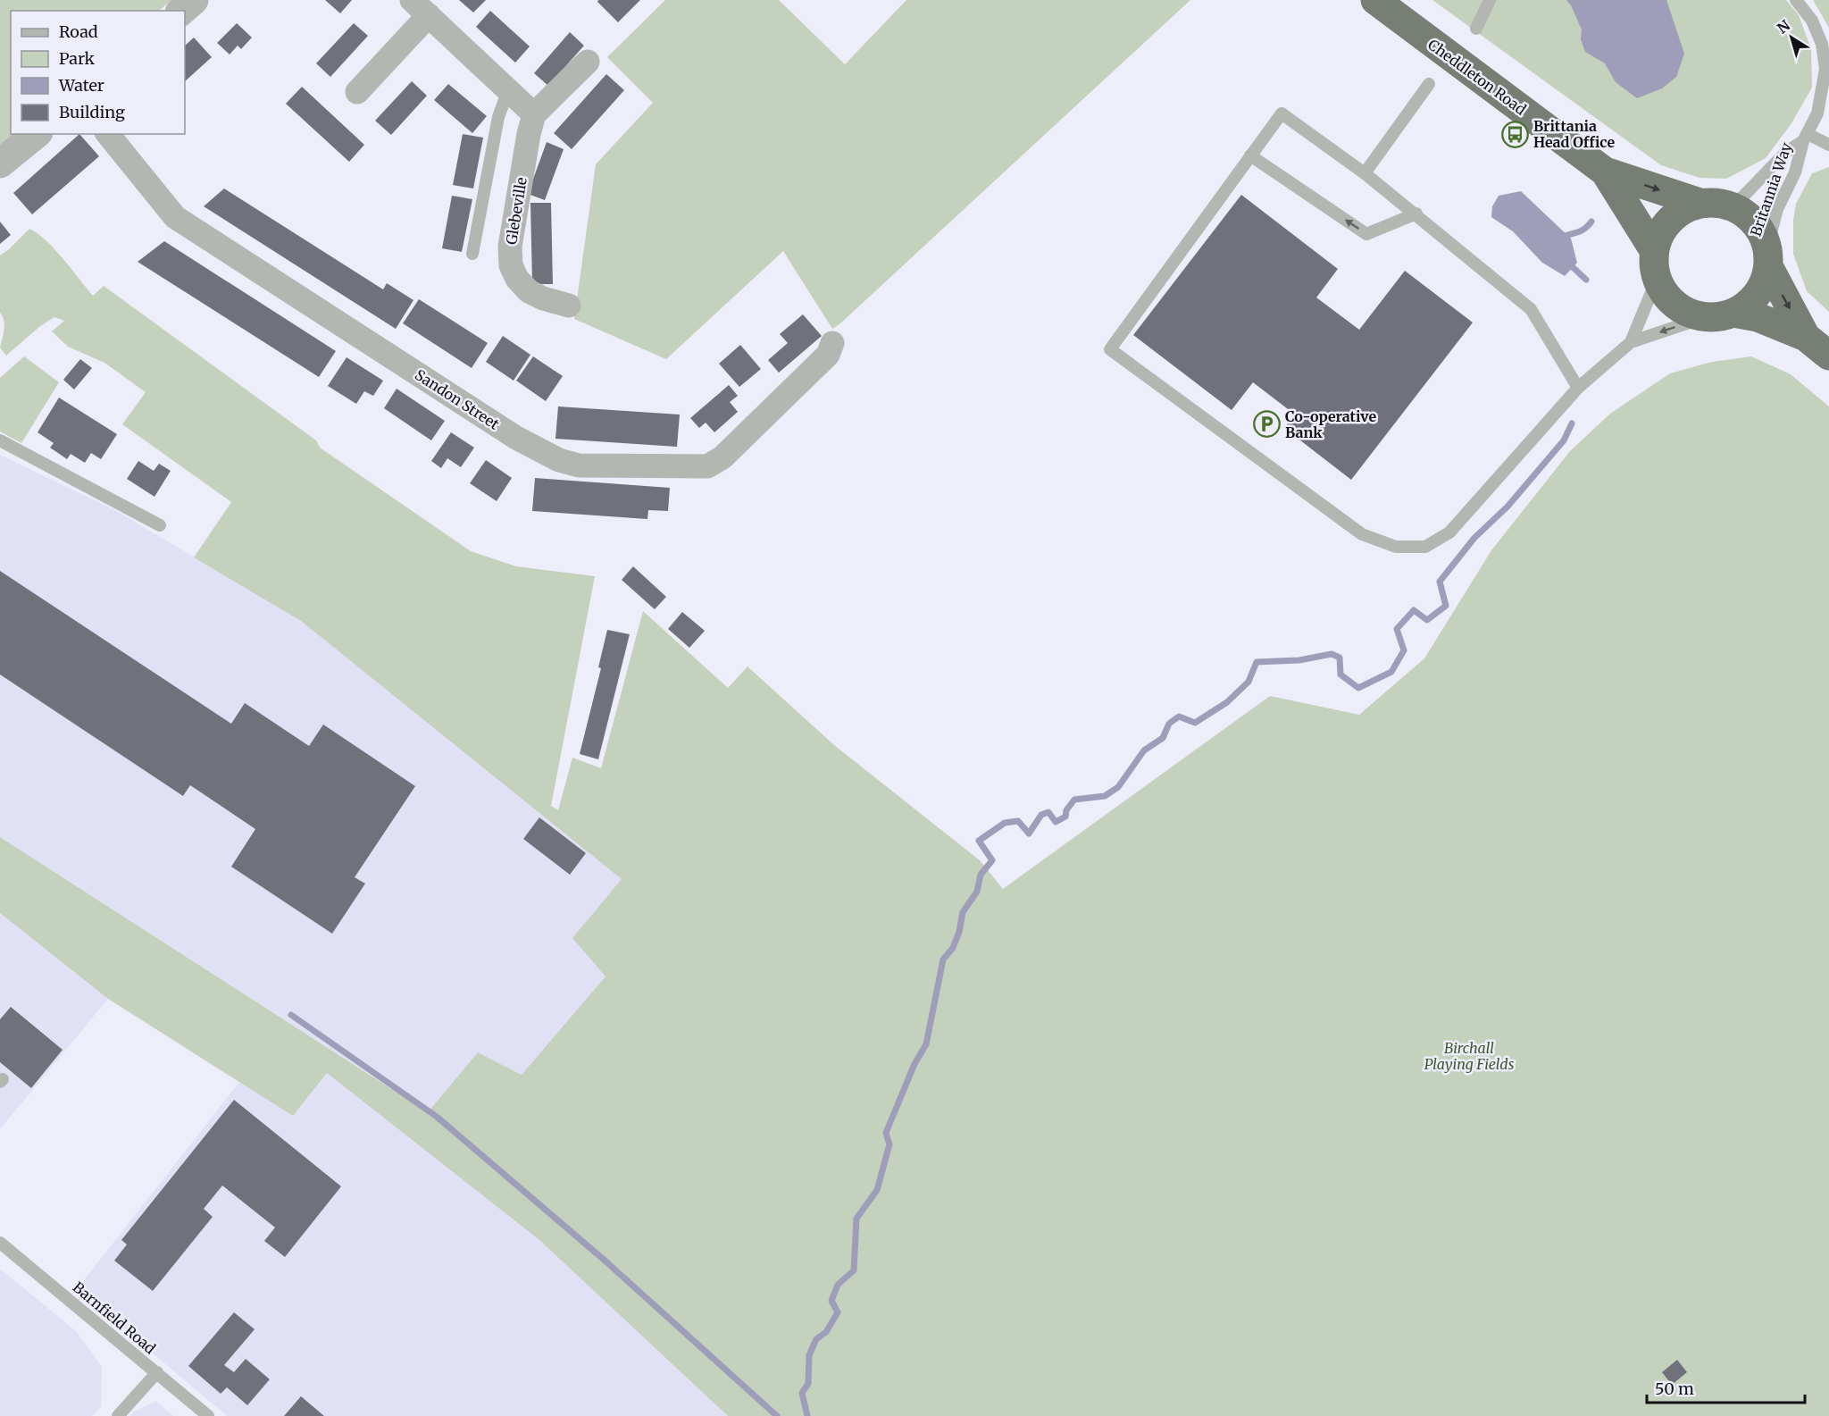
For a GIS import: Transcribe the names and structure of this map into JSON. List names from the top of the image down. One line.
{"streets":{"highway":["Cheddleton Road"],"street":["Glebeville","Sandon Street"],"lane":["Britannia Way","Barnfield Road"]},"crossings":[["Cheddleton Road","Britannia Way"]],"parks":["Birchall Playing Fields"],"places":{"bus stop":["Brittania Head Office"],"parking":["Co-operative Bank"]},"legend":["Road","Park","Water","Building"],"scale_bar":"50 m","north":"top left"}
